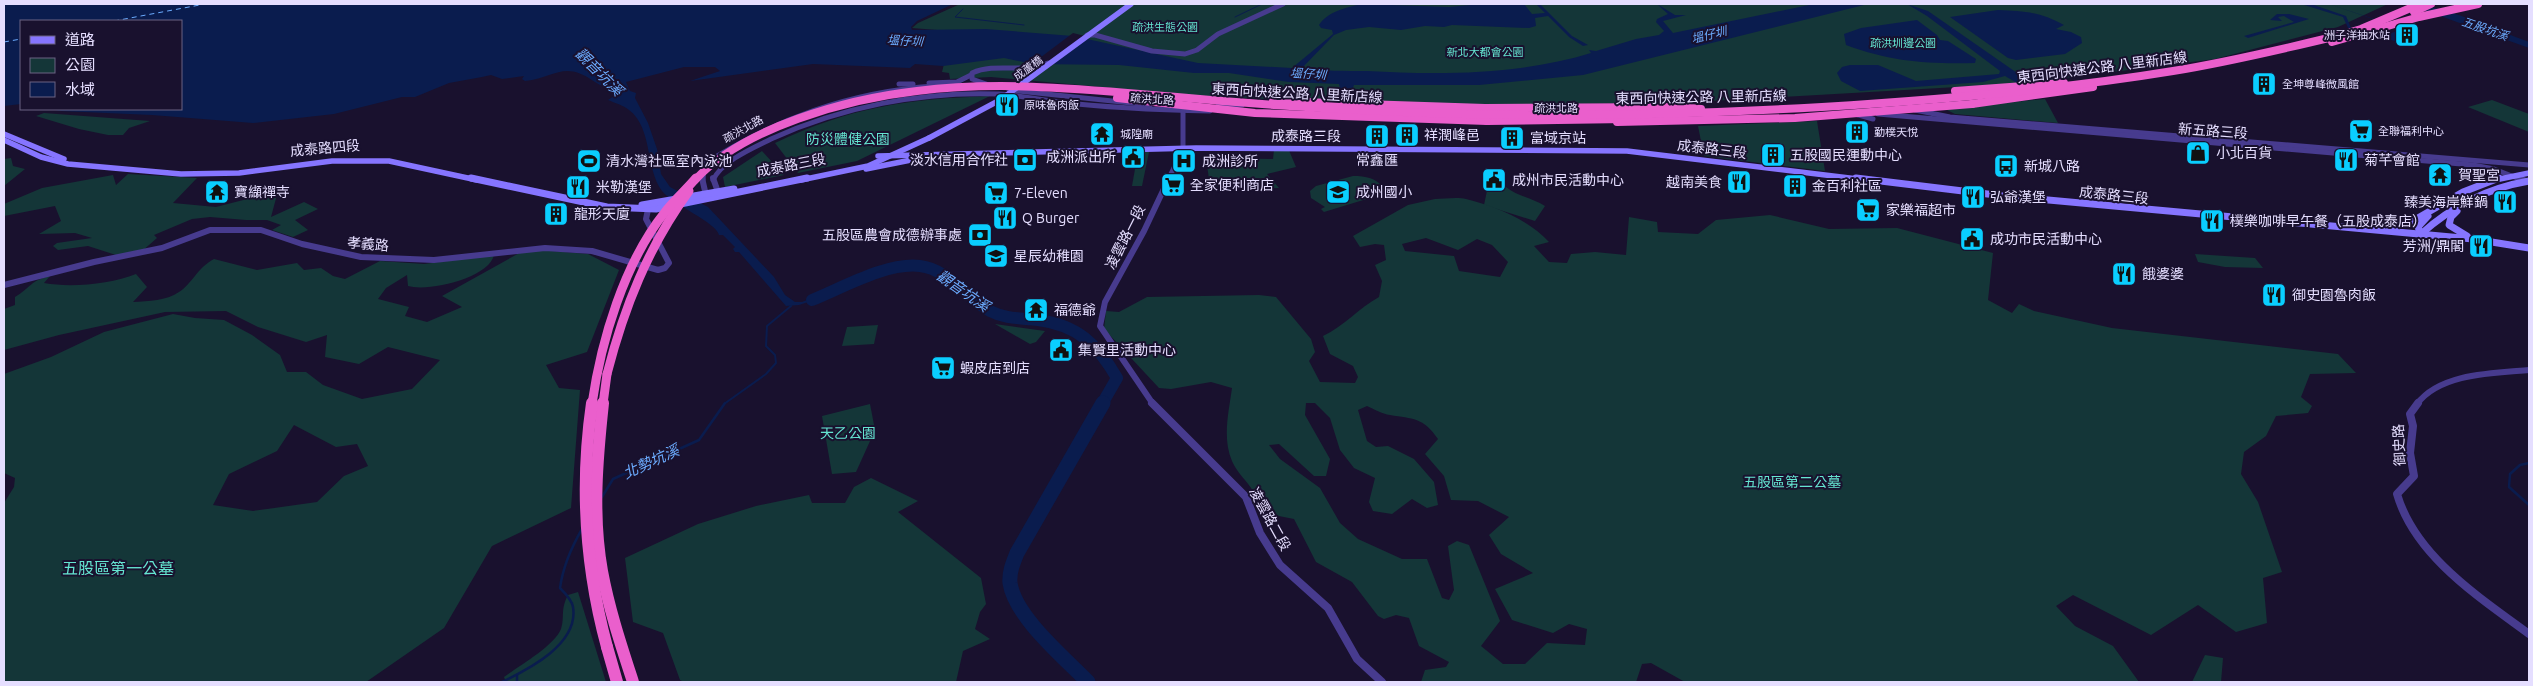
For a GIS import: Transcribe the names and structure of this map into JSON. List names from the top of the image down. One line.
{"streets":{"highway":["東西向快速公路 八里新店線"],"main road":["成蘆橋","成泰路三段","成泰路四段"],"street":["疏洪北路","新五路三段","凌雲路一段","孝義路","御史路","凌雲路二段"]},"crossings":[["疏洪北路","新五路三段"],["疏洪北路","成泰路三段"],["疏洪北路","凌雲路一段"],["成泰路三段","凌雲路一段"],["成泰路四段","孝義路"],["凌雲路一段","凌雲路二段"]],"water":["五股坑溪","塭仔圳","觀音坑溪","北勢坑溪"],"parks":["疏洪生態公園","疏洪圳邊公園","新北大都會公園","防災體健公園","天乙公園","五股區第二公墓","五股區第一公墓"],"places":{"building":["洲子洋抽水站","全坤尊峰微風館","勤樸天悅","祥潤峰邑","常鑫匯","富域京站","五股國民運動中心","金百利社區","龍形天廈"],"restaurant":["原味魯肉飯","菊芊會館","越南美食","米勒漢堡","弘爺漢堡","臻美海岸鮮鍋","Q Burger","樸樂咖啡早午餐（五股成泰店）","芳洲/鼎閣","餓婆婆","御史園魯肉飯"],"supermarket":["全聯福利中心","全家便利商店","7-Eleven","家樂福超市","蝦皮店到店"],"temple":["城隍廟","賀聖宮","寶纈禪寺","福德爺"],"shop":["小北百貨"],"public building":["成洲派出所","成州市民活動中心","成功市民活動中心","集賢里活動中心"],"bank":["淡水信用合作社","五股區農會成德辦事處"],"sports":["清水灣社區室內泳池"],"hospital":["成洲診所"],"bus stop":["新城八路"],"school or university":["成州國小","星辰幼稚園"]},"legend":["道路","公園","水域"]}
